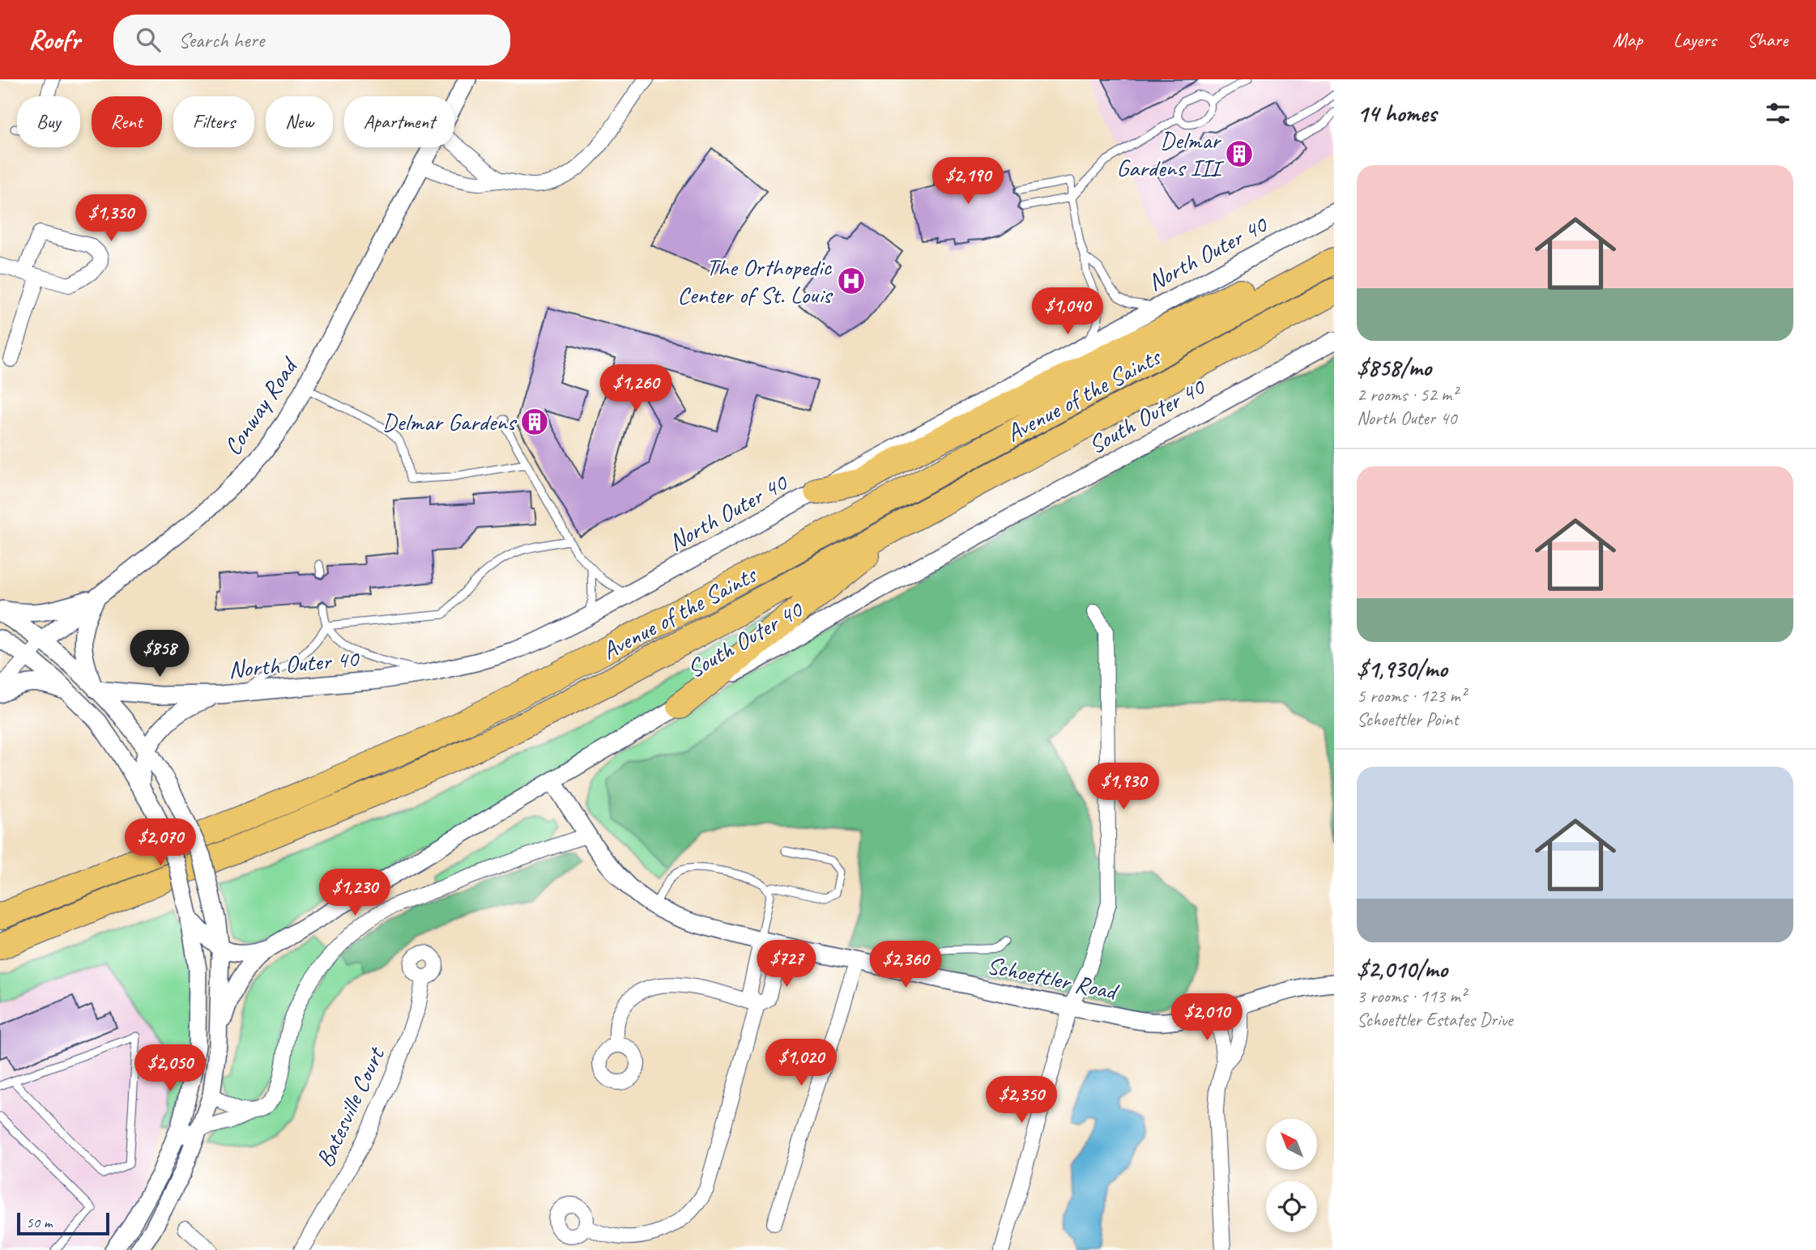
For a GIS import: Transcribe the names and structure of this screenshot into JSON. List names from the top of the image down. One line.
{"streets":{"highway":["Avenue of the Saints"],"street":["North Outer 40","Conway Road","South Outer 40","Schoettler Road","Batesville Court"]},"crossings":[["South Outer 40","Schoettler Road"]],"places":{"building":["Delmar Gardens III","Delmar Gardens"],"hospital":["The Orthopedic Center of St. Louis"]},"scale_bar":"50 m","north":"top left","page":{"header":"Roofr","search":"Search here","nav":["Map","Layers","Share"],"heading":"14 homes","chip":["Buy","Rent","Filters","New","Apartment"],"list":[{"name":"$858/mo","note":"2 rooms · 52 m² · North Outer 40"},{"name":"$1,930/mo","note":"5 rooms · 123 m² · Schoettler Point"},{"name":"$2,010/mo","note":"3 rooms · 113 m² · Schoettler Estates Drive"}],"price":["$2,190","$1,350","$1,040","$1,260","$858","$1,930","$2,070","$1,230","$727","$2,360","$2,010","$1,020","$2,050","$2,350"],"scale":"50 m"}}
